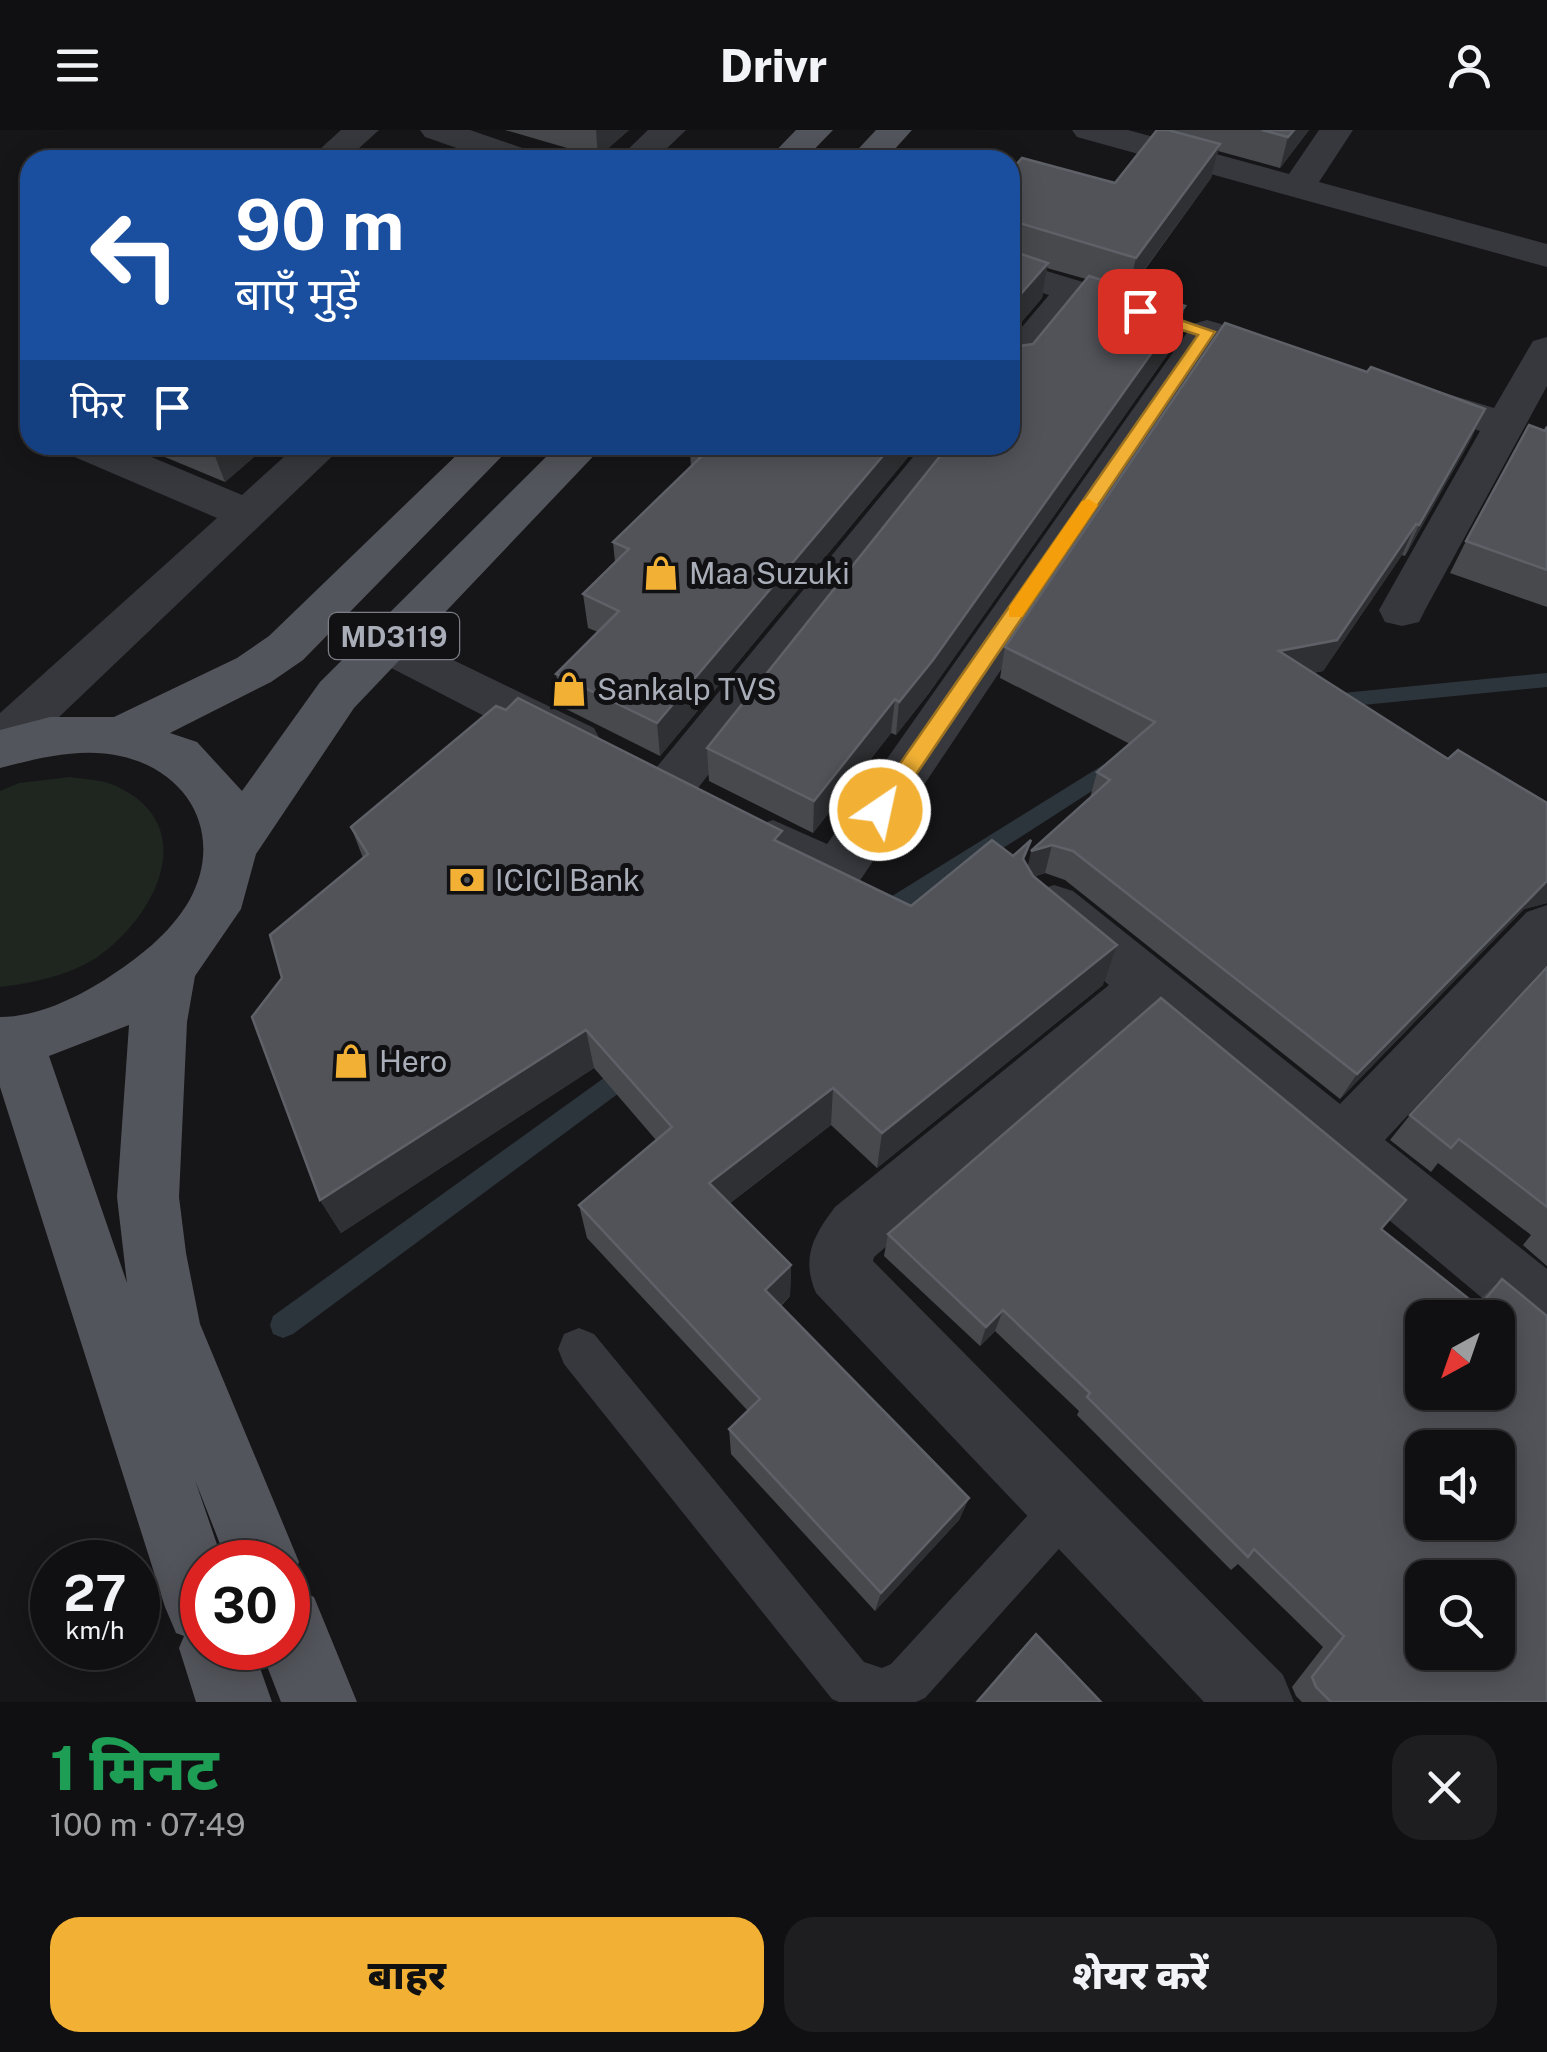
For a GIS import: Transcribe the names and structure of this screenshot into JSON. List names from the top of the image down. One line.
{"streets":{"main road":["MD3119"]},"places":{"shop":["Maa Suzuki","Sankalp TVS","Hero"],"bank":["ICICI Bank"]},"north":"bottom left","page":{"header":"Drivr","turn":["90 m","बाएँ मुड़ें"],"then":"फिर","speed":"27 km/h","limit":"30","heading":["1 मिनट","100 m · 07:49"],"buttons":["बाहर","शेयर करें"]}}
